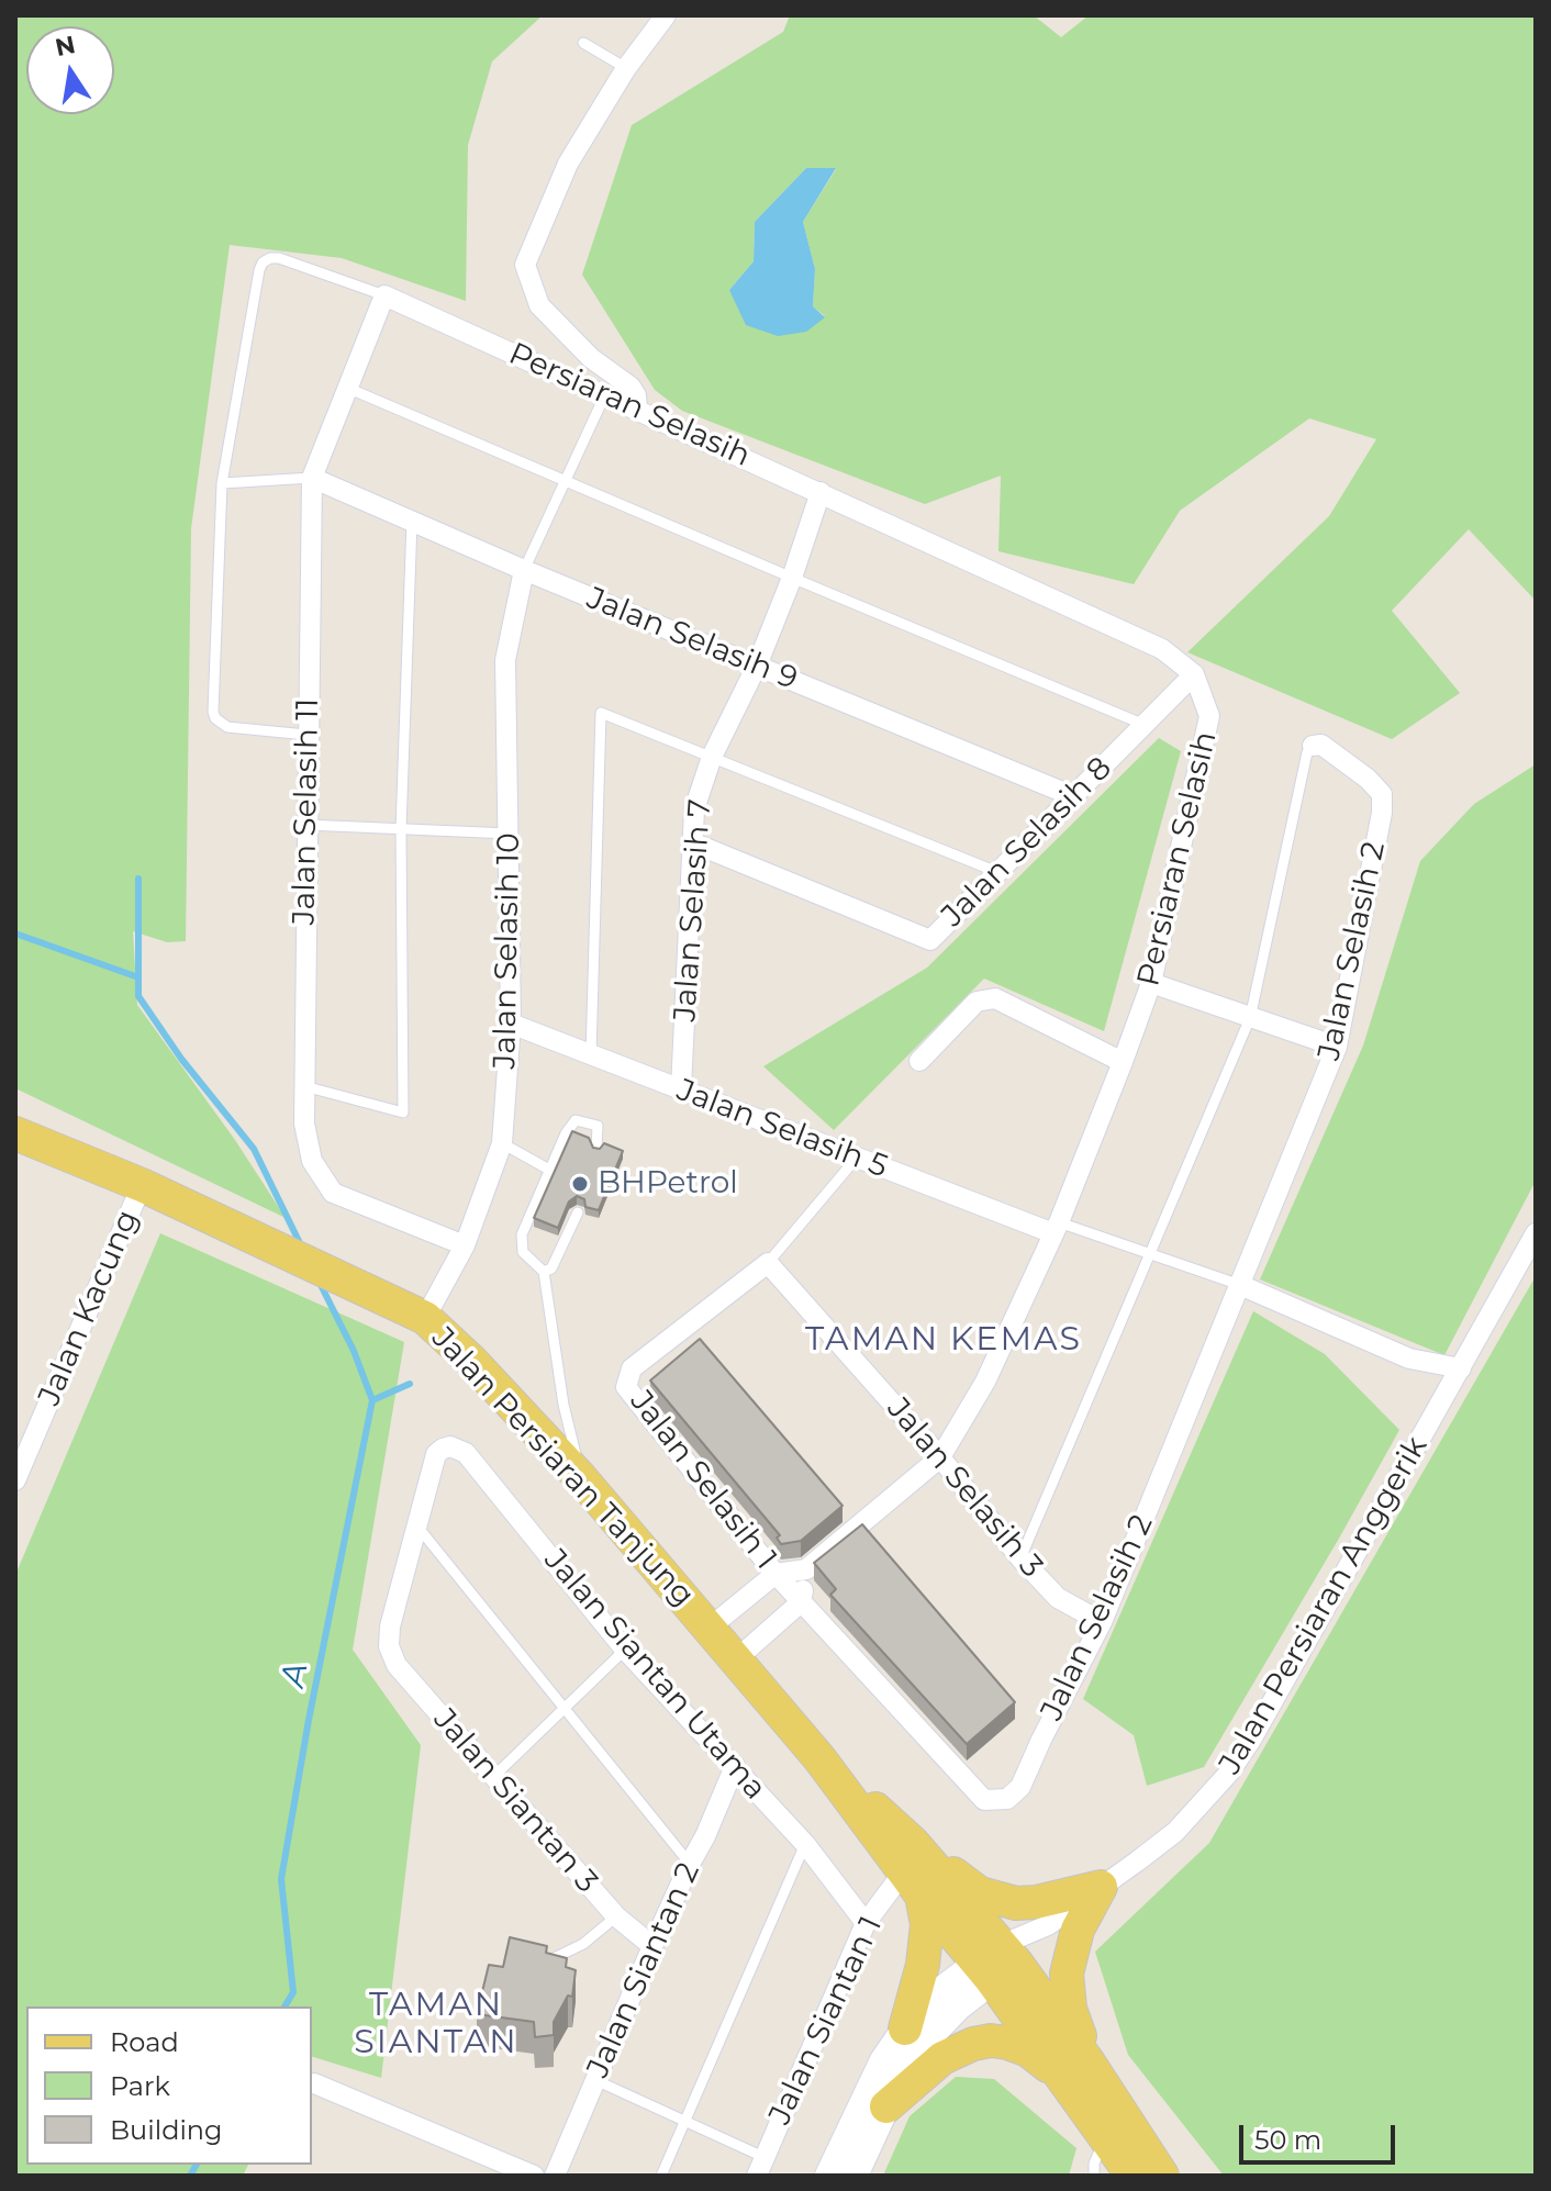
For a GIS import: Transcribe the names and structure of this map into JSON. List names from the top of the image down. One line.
{"streets":{"main road":["Jalan Persiaran Tanjung"],"street":["Persiaran Selasih","Jalan Selasih 9","Jalan Selasih 11","Jalan Selasih 8","Jalan Selasih 7","Jalan Selasih 10","Jalan Selasih 2","Jalan Selasih 5","Jalan Kacung","Jalan Selasih 1","Jalan Selasih 3","Jalan Persiaran Anggerik","Jalan Siantan Utama","Jalan Siantan 3","Jalan Siantan 2","Jalan Siantan 1"]},"crossings":[["Persiaran Selasih","Jalan Selasih 11"],["Persiaran Selasih","Jalan Selasih 8"],["Persiaran Selasih","Jalan Selasih 7"],["Persiaran Selasih","Jalan Selasih 5"],["Persiaran Selasih","Jalan Selasih 3"],["Jalan Selasih 9","Jalan Selasih 11"],["Jalan Selasih 9","Jalan Selasih 8"],["Jalan Selasih 9","Jalan Selasih 7"],["Jalan Selasih 9","Jalan Selasih 10"],["Jalan Selasih 11","Jalan Selasih 10"],["Jalan Selasih 8","Jalan Selasih 7"],["Jalan Selasih 7","Jalan Selasih 5"],["Jalan Selasih 10","Jalan Selasih 5"],["Jalan Selasih 10","Jalan Persiaran Tanjung"],["Jalan Selasih 2","Jalan Selasih 1"],["Jalan Selasih 2","Jalan Selasih 3"],["Jalan Selasih 5","Jalan Selasih 1"],["Jalan Kacung","Jalan Persiaran Tanjung"],["Jalan Persiaran Tanjung","Jalan Persiaran Anggerik"],["Jalan Persiaran Tanjung","Jalan Siantan 1"],["Jalan Selasih 1","Jalan Selasih 3"],["Jalan Siantan Utama","Jalan Siantan 3"],["Jalan Siantan Utama","Jalan Siantan 2"],["Jalan Siantan Utama","Jalan Siantan 1"],["Jalan Siantan 3","Jalan Siantan 2"]],"districts":["TAMAN KEMAS","TAMAN SIANTAN"],"water":["A"],"places":["BHPetrol"],"legend":["Road","Park","Building"],"scale_bar":"50 m","north":"top"}
